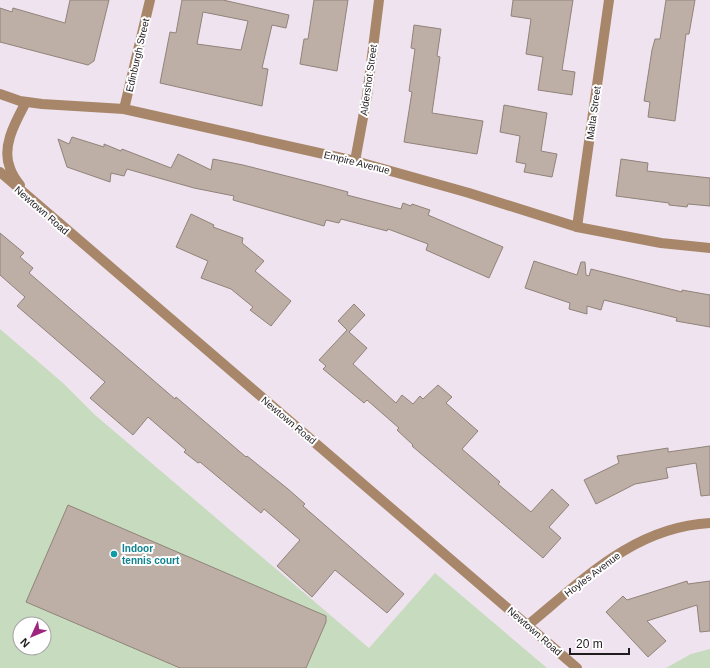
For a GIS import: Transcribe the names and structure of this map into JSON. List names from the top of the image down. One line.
{"streets":{"street":["Edinburgh Street","Aldershot Street","Malta Street","Empire Avenue","Newtown Road","Hoyles Avenue"]},"crossings":[["Edinburgh Street","Empire Avenue"],["Aldershot Street","Empire Avenue"],["Malta Street","Empire Avenue"],["Newtown Road","Hoyles Avenue"]],"places":["Indoor tennis court"],"scale_bar":"20 m","north":"bottom left"}
